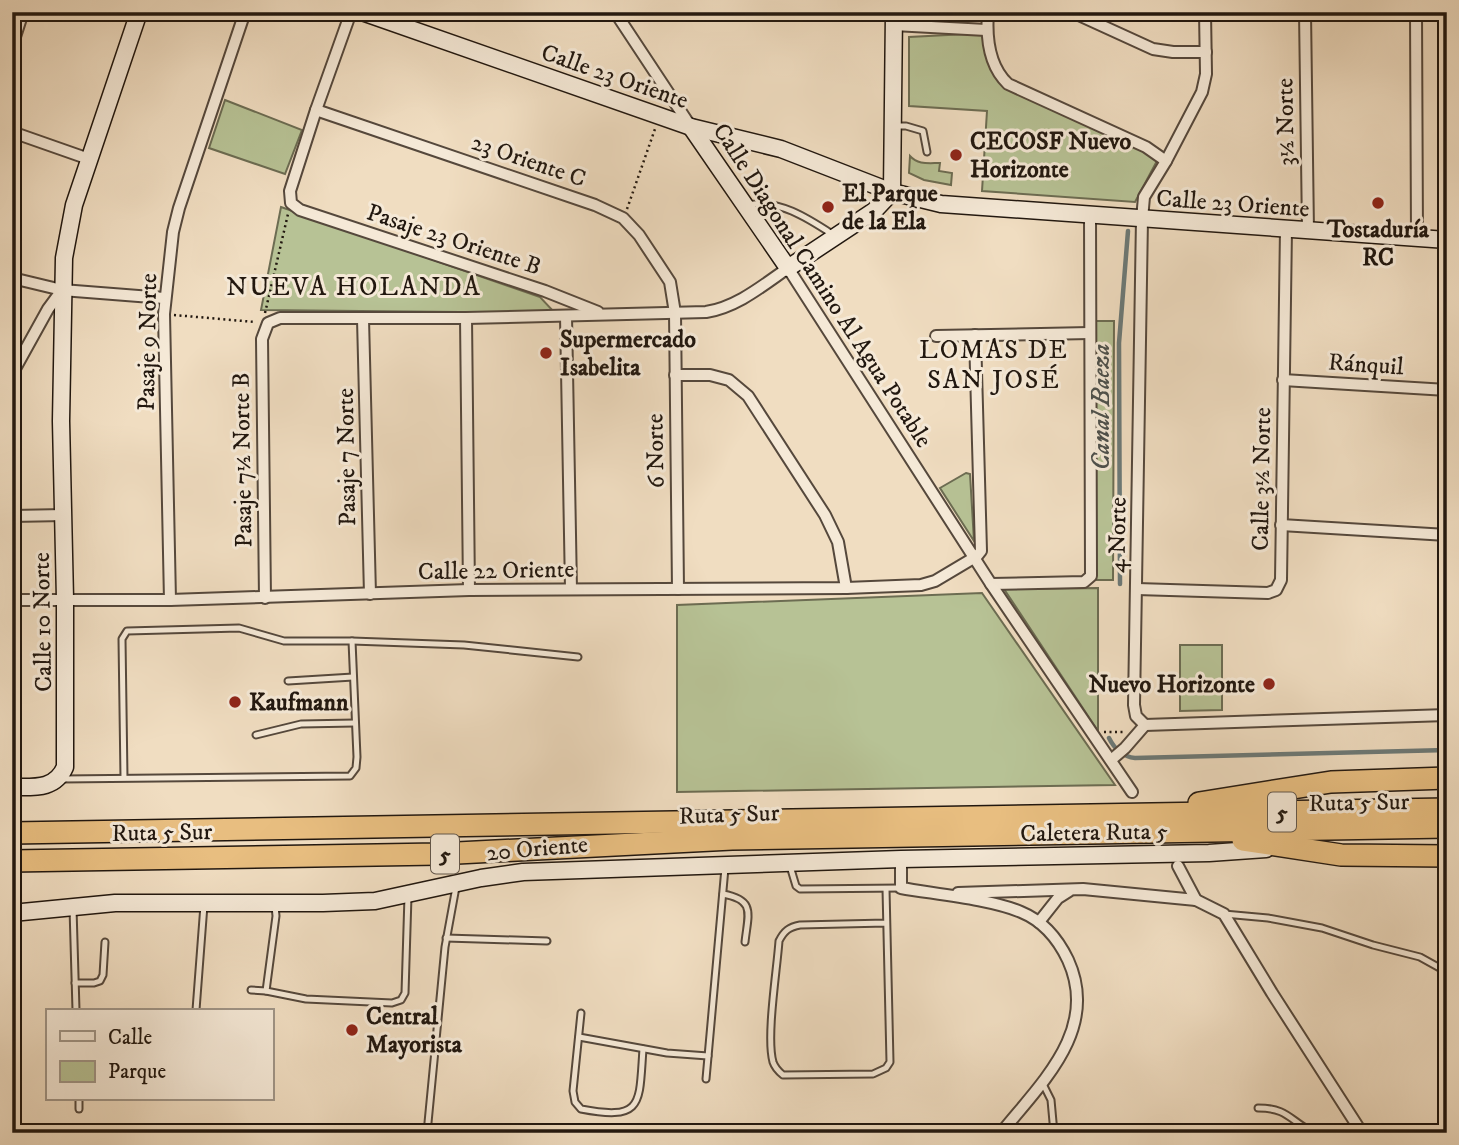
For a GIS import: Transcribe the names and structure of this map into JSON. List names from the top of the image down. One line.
{"streets":{"highway":["Ruta 5 Sur","5"],"street":["Calle 23 Oriente","3½ Norte","23 Oriente C","Pasaje 23 Oriente B","Calle Diagonal Camino Al Agua Potable","Pasaje 9 Norte","Ránquil","6 Norte","Pasaje 7 Norte","Pasaje 7½ Norte B","Calle 3½ Norte","4 Norte","Calle 22 Oriente","Calle 10 Norte","Caletera Ruta 5","20 Oriente"]},"crossings":[["Calle 23 Oriente","3½ Norte"],["Calle 23 Oriente","Calle Diagonal Camino Al Agua Potable"],["Calle 23 Oriente","Calle 3½ Norte"],["Calle 23 Oriente","4 Norte"],["23 Oriente C","6 Norte"],["Calle Diagonal Camino Al Agua Potable","Calle 22 Oriente"],["Pasaje 9 Norte","Calle 22 Oriente"],["Ránquil","Calle 3½ Norte"],["6 Norte","Calle 22 Oriente"],["Pasaje 7 Norte","Pasaje 7½ Norte B"],["Pasaje 7 Norte","Calle 22 Oriente"],["Pasaje 7½ Norte B","Calle 22 Oriente"],["Calle 3½ Norte","4 Norte"],["Calle 22 Oriente","Calle 10 Norte"],["Caletera Ruta 5","20 Oriente"]],"districts":["NUEVA HOLANDA","LOMAS DE SAN JOSÉ"],"water":["Canal Baeza"],"places":["CECOSF Nuevo Horizonte","Tostaduría RC","El Parque de la Ela","Supermercado Isabelita","Nuevo Horizonte","Kaufmann","Central Mayorista"],"legend":["Calle","Parque"]}
